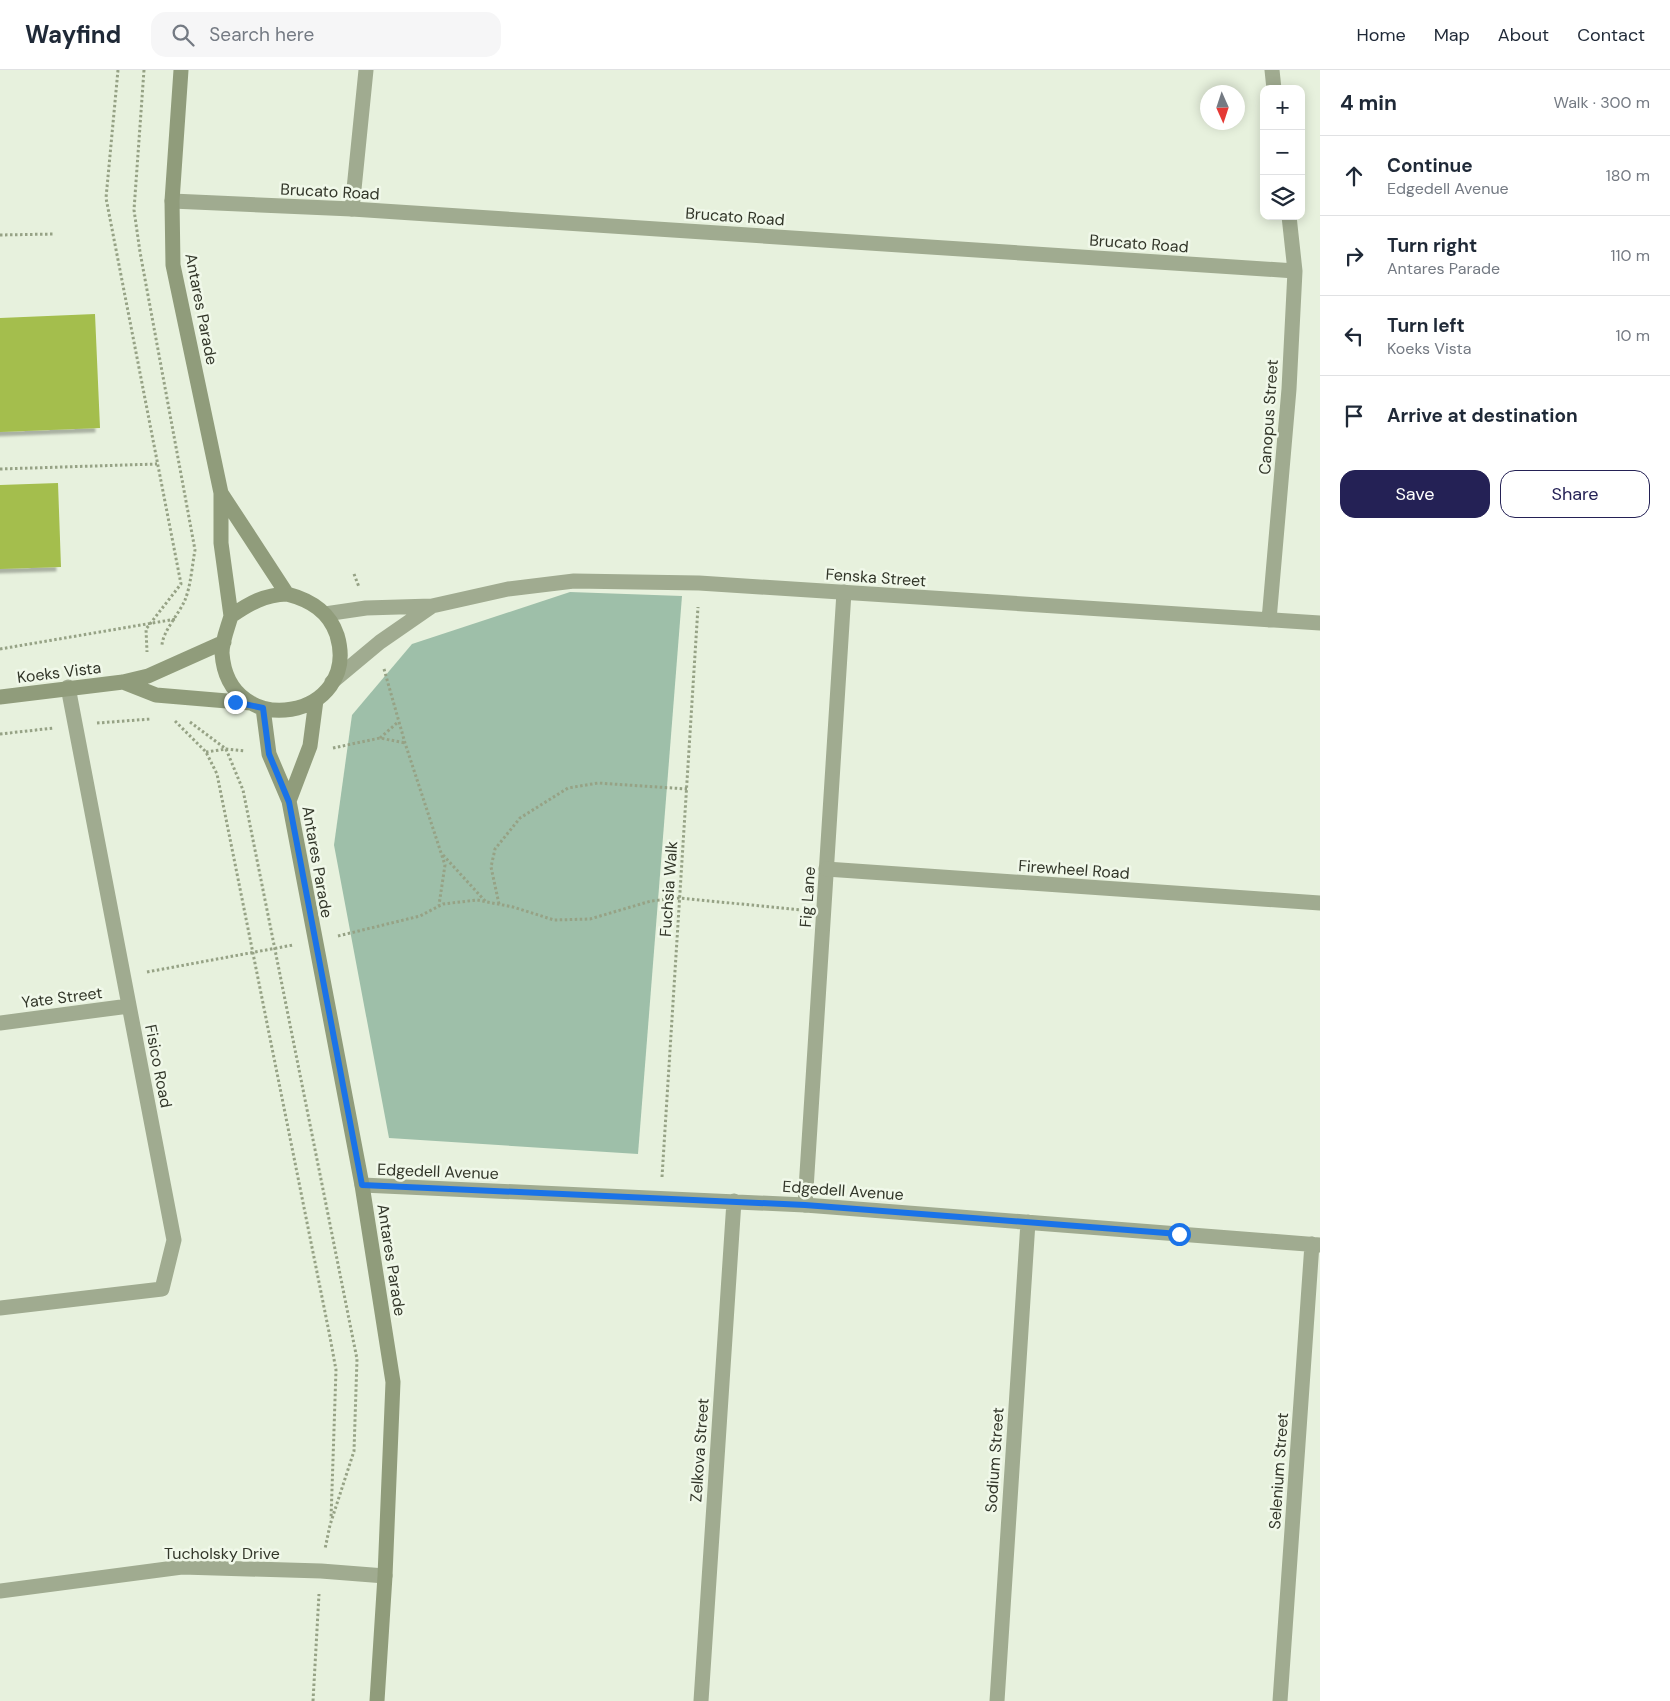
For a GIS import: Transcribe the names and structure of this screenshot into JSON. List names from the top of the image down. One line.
{"streets":{"street":["Brucato Road","Antares Parade","Canopus Street","Fenska Street","Koeks Vista","Firewheel Road","Fig Lane","Yate Street","Fisico Road","Edgedell Avenue","Zelkova Street","Sodium Street","Selenium Street","Tucholsky Drive"],"path":["Fuchsia Walk"]},"crossings":[["Brucato Road","Antares Parade"],["Brucato Road","Canopus Street"],["Antares Parade","Koeks Vista"],["Antares Parade","Edgedell Avenue"],["Antares Parade","Tucholsky Drive"],["Canopus Street","Fenska Street"],["Fenska Street","Fuchsia Walk"],["Fenska Street","Fig Lane"],["Koeks Vista","Fisico Road"],["Firewheel Road","Fig Lane"],["Fuchsia Walk","Edgedell Avenue"],["Fig Lane","Edgedell Avenue"],["Yate Street","Fisico Road"],["Edgedell Avenue","Zelkova Street"],["Edgedell Avenue","Sodium Street"],["Edgedell Avenue","Selenium Street"]],"north":"bottom","page":{"header":"Wayfind","search":"Search here","nav":["Home","Map","About","Contact"],"heading":["4 min","Walk · 300 m"],"map_buttons":["+","−"],"list":[["Continue","Edgedell Avenue","180 m"],["Turn right","Antares Parade","110 m"],["Turn left","Koeks Vista","10 m"],"Arrive at destination"],"buttons":["Save","Share"]}}
